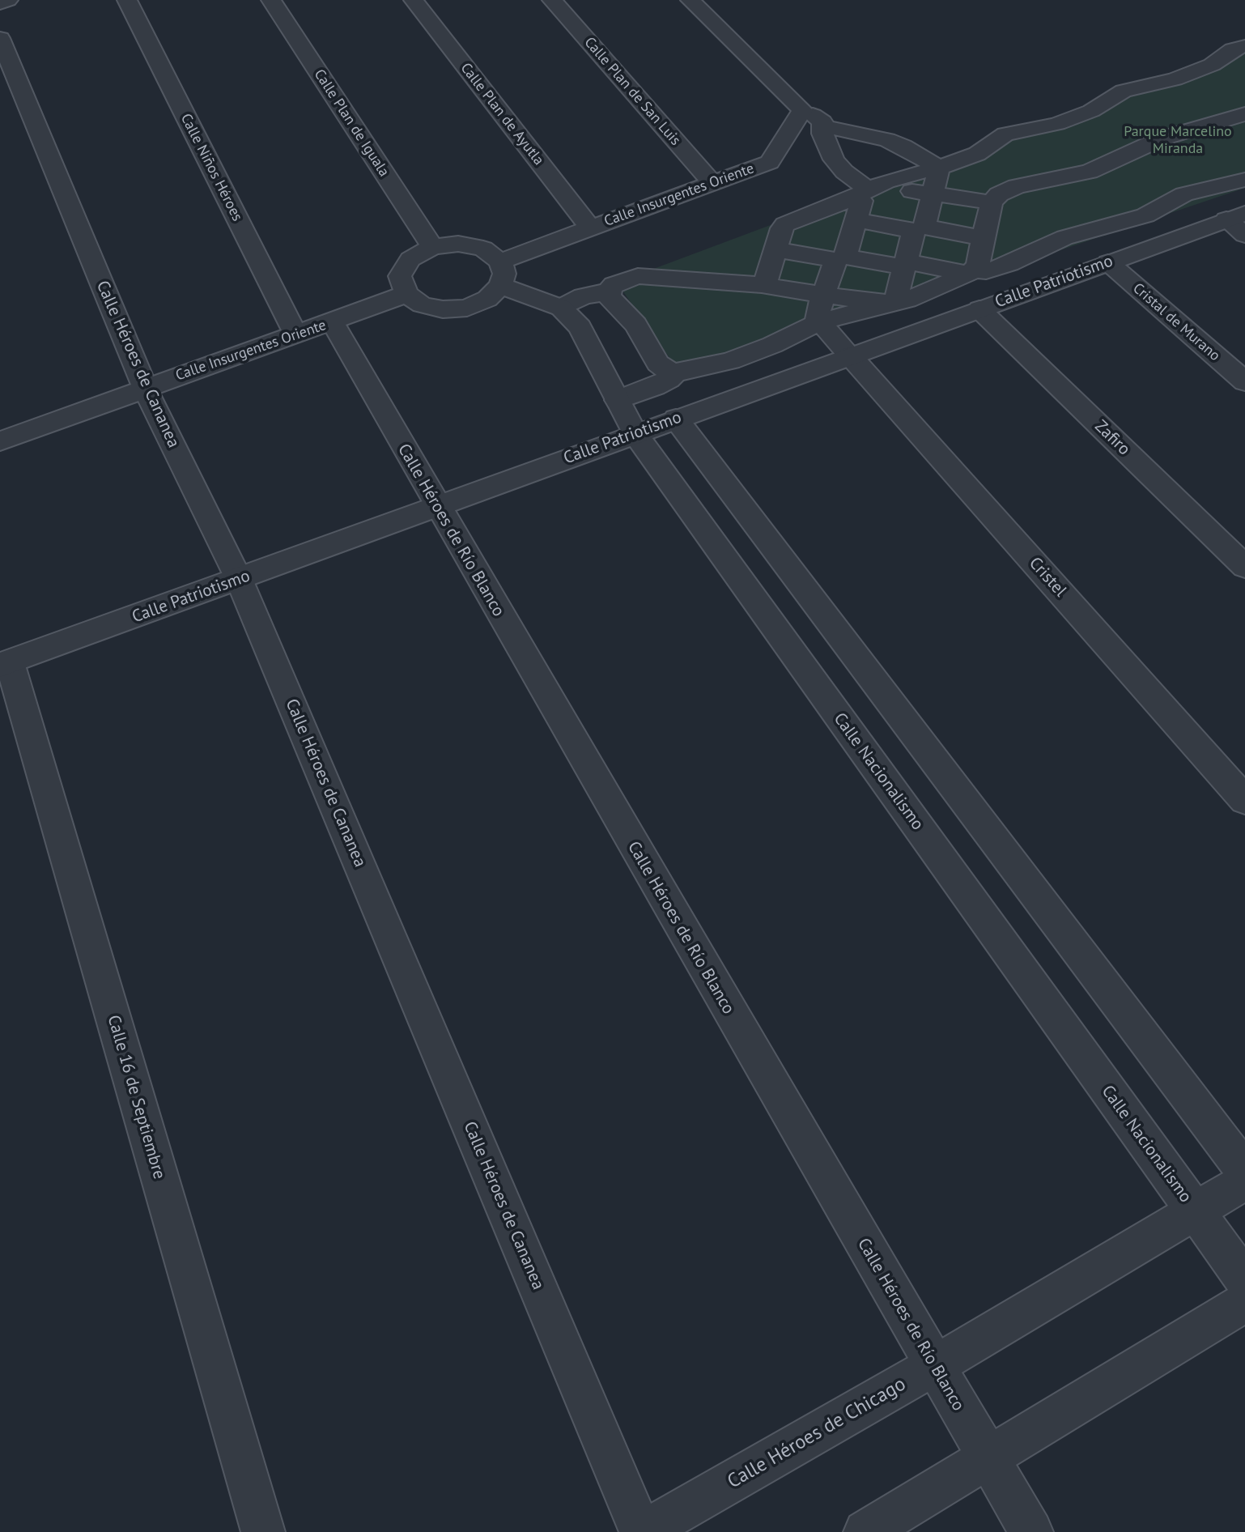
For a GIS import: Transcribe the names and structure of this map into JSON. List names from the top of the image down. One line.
{"streets":{"street":["Calle Plan de San Luis","Calle Plan de Ayutla","Calle Plan de Iguala","Calle Niños Héroes","Calle Insurgentes Oriente","Calle Patriotismo","Cristal de Murano","Calle Héroes de Cananea","Zafiro","Calle Héroes de Río Blanco","Cristel","Calle Nacionalismo","Calle 16 de Septiembre","Calle Héroes de Chicago"]},"crossings":[["Calle Plan de San Luis","Calle Insurgentes Oriente"],["Calle Plan de Ayutla","Calle Insurgentes Oriente"],["Calle Plan de Iguala","Calle Insurgentes Oriente"],["Calle Plan de Iguala","Calle Nacionalismo"],["Calle Niños Héroes","Calle Insurgentes Oriente"],["Calle Insurgentes Oriente","Calle Héroes de Cananea"],["Calle Insurgentes Oriente","Calle Héroes de Río Blanco"],["Calle Insurgentes Oriente","Calle Nacionalismo"],["Calle Patriotismo","Cristal de Murano"],["Calle Patriotismo","Calle Héroes de Cananea"],["Calle Patriotismo","Zafiro"],["Calle Patriotismo","Calle Héroes de Río Blanco"],["Calle Patriotismo","Cristel"],["Calle Patriotismo","Calle Nacionalismo"],["Calle Patriotismo","Calle 16 de Septiembre"],["Calle Héroes de Cananea","Calle Héroes de Chicago"],["Calle Héroes de Río Blanco","Calle Héroes de Chicago"],["Calle Nacionalismo","Calle Héroes de Chicago"]],"parks":["Parque Marcelino Miranda"]}
